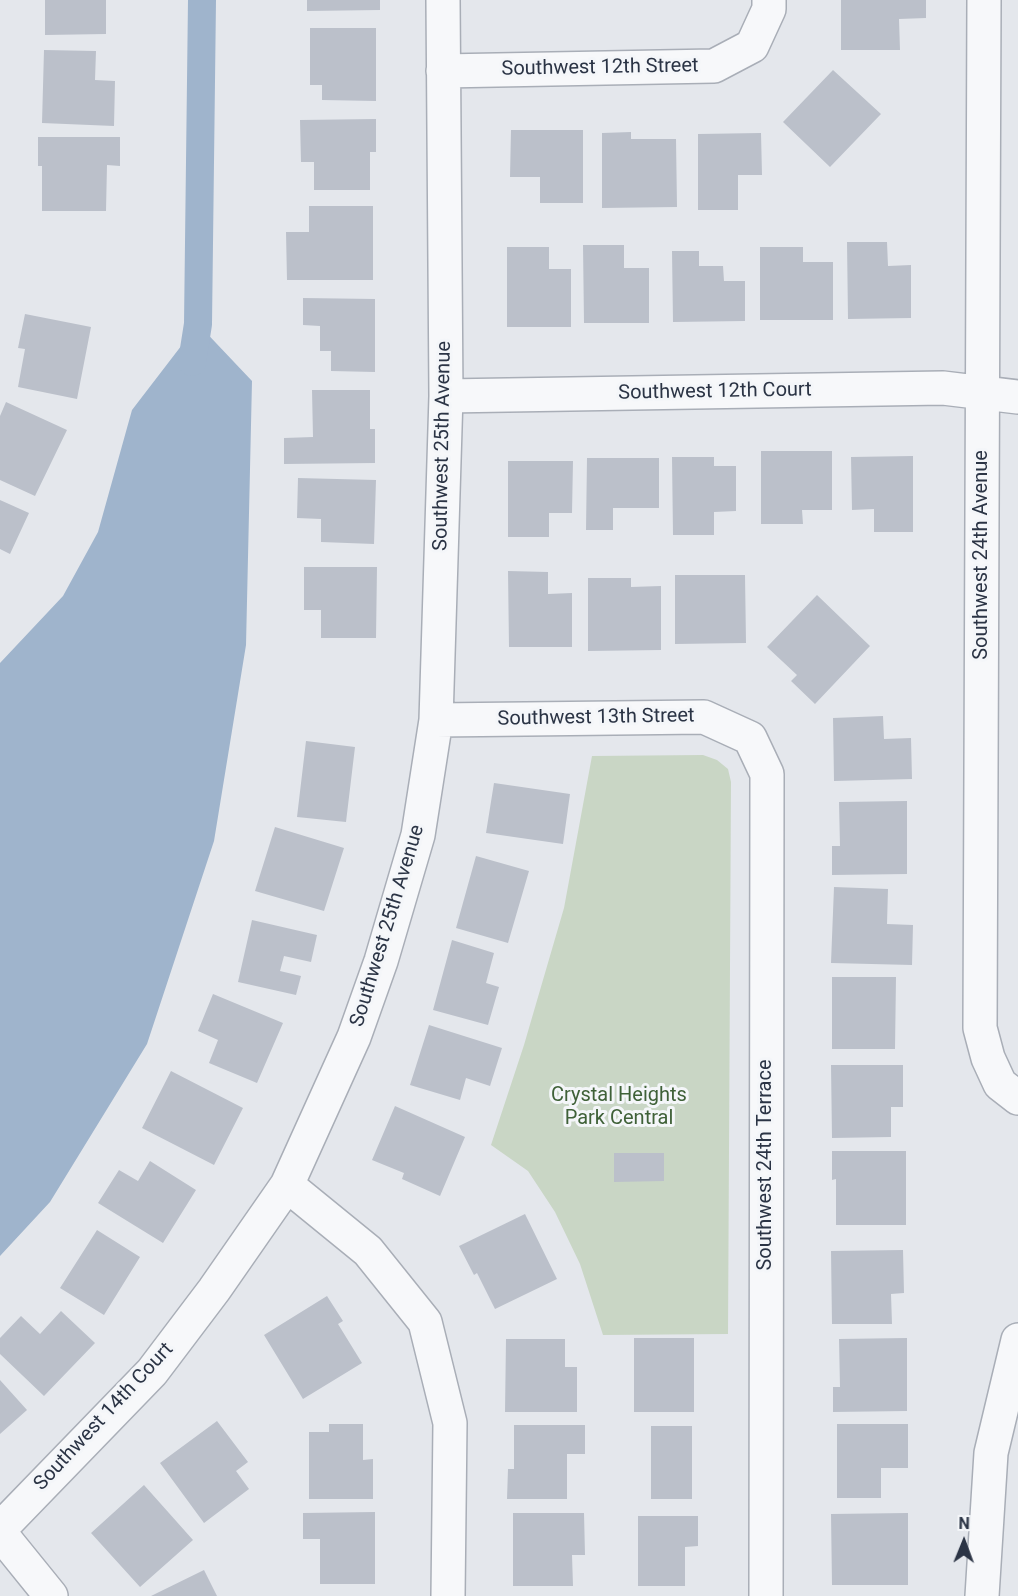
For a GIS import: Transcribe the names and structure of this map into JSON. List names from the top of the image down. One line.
{"streets":{"street":["Southwest 12th Street","Southwest 12th Court","Southwest 25th Avenue","Southwest 24th Avenue","Southwest 13th Street","Southwest 24th Terrace","Southwest 14th Court"]},"crossings":[["Southwest 12th Street","Southwest 25th Avenue"],["Southwest 12th Court","Southwest 25th Avenue"],["Southwest 12th Court","Southwest 24th Avenue"],["Southwest 25th Avenue","Southwest 13th Street"],["Southwest 25th Avenue","Southwest 14th Court"],["Southwest 13th Street","Southwest 24th Terrace"]],"parks":["Crystal Heights Park Central"],"north":"top"}
